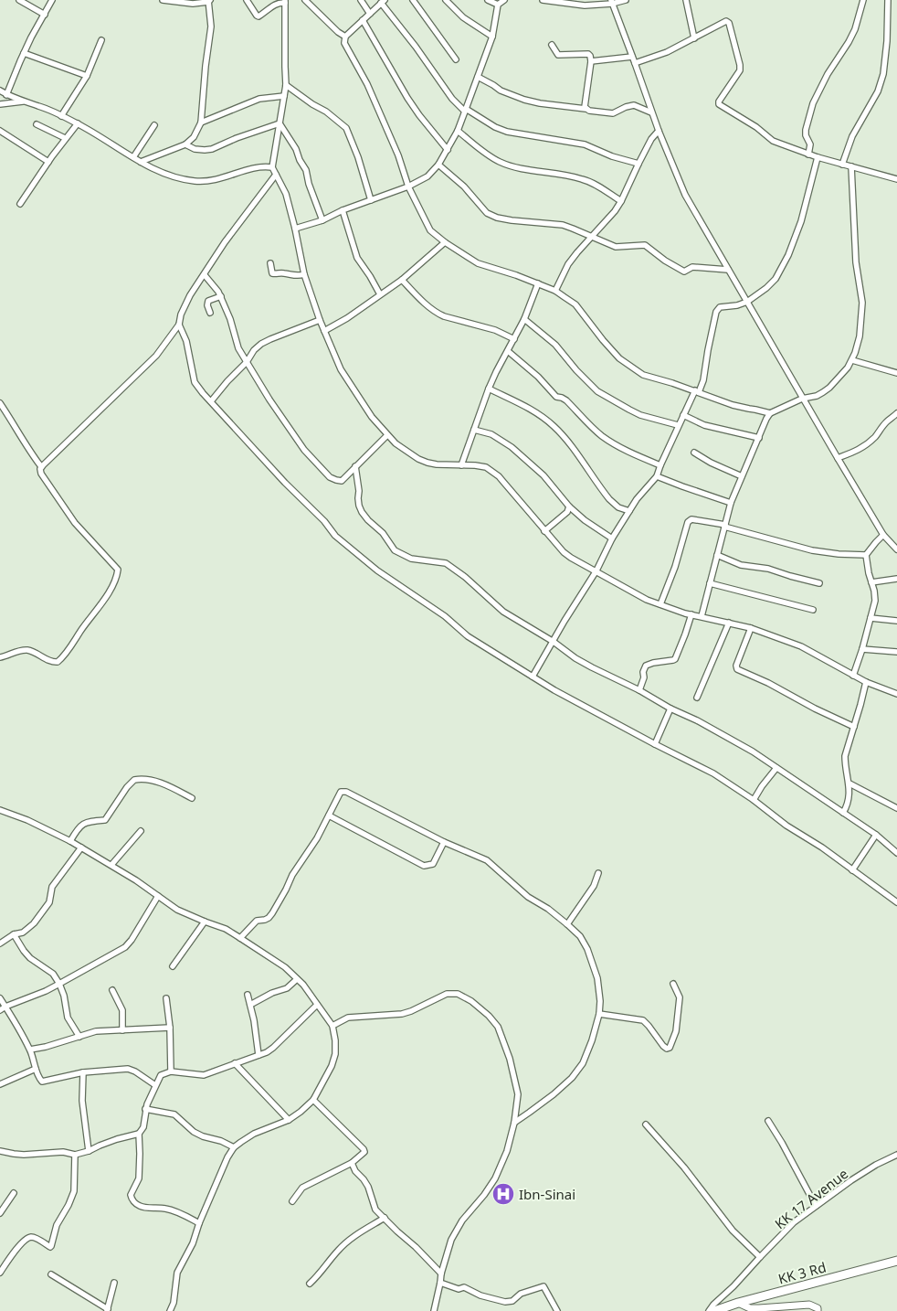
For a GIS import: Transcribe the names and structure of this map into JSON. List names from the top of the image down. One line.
{"streets":{"highway":["KK 3 Rd"],"street":["KK 17 Avenue"]},"places":{"hospital":["Ibn-Sinai"]}}
